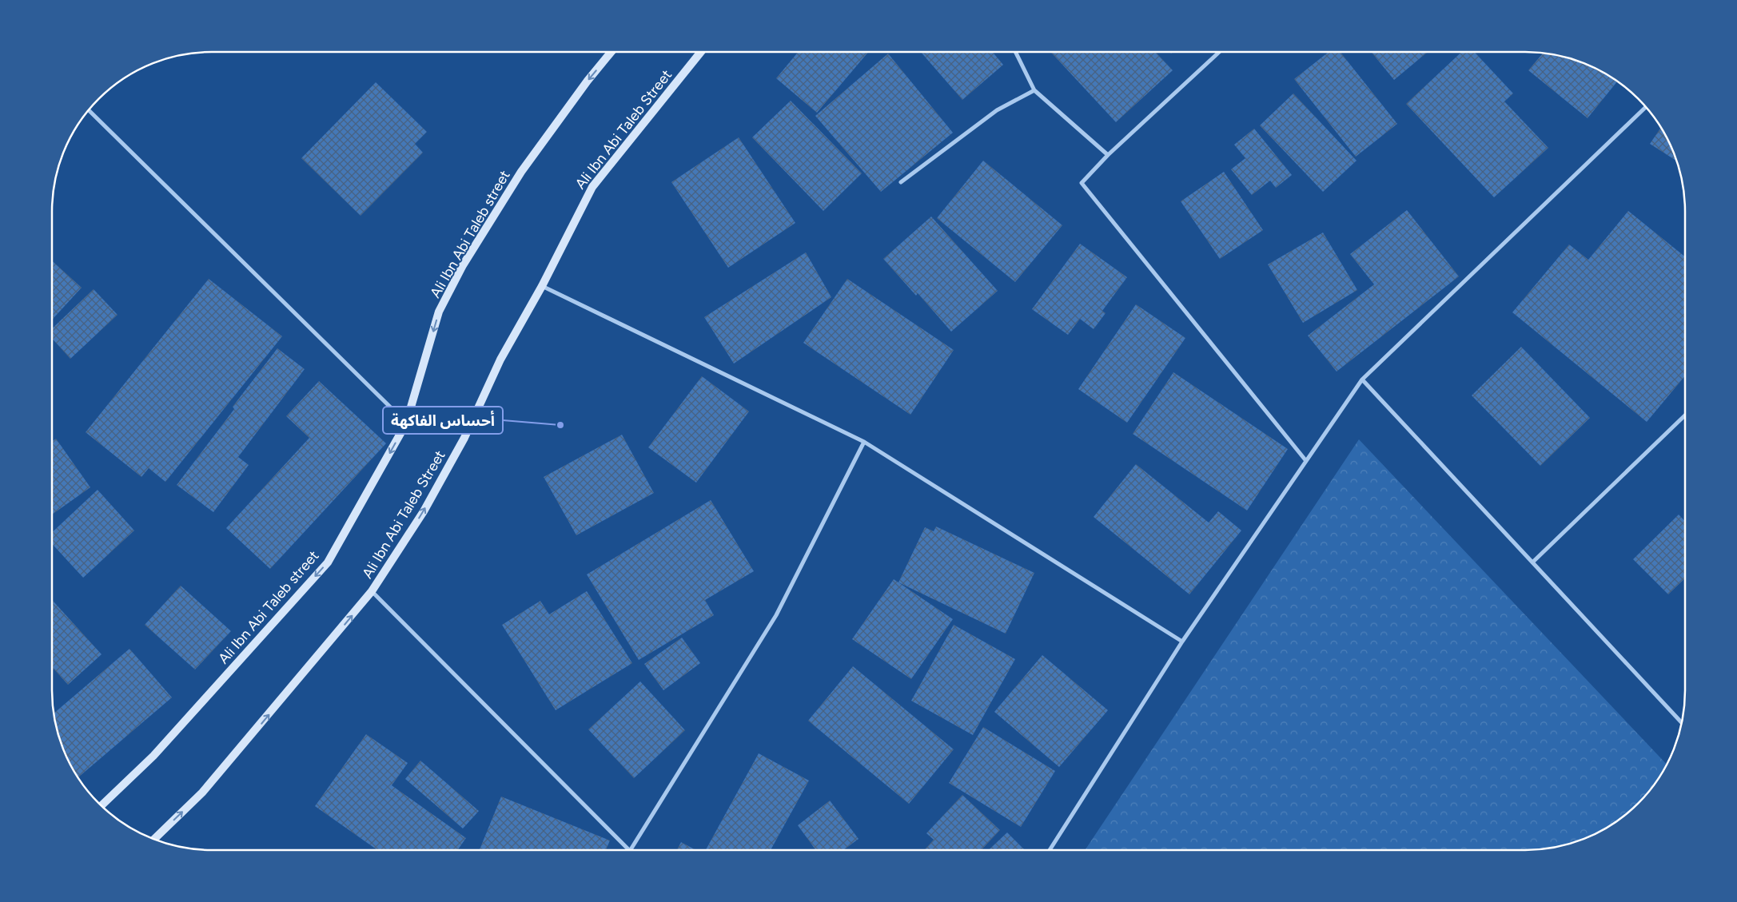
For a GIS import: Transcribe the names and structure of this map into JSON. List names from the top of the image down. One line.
{"streets":{"main road":["Ali Ibn Abi Taleb Street","Ali Ibn Abi Taleb street"]},"one_way":["Ali Ibn Abi Taleb Street","Ali Ibn Abi Taleb street"],"places":["أحساس الفاكهة"]}
